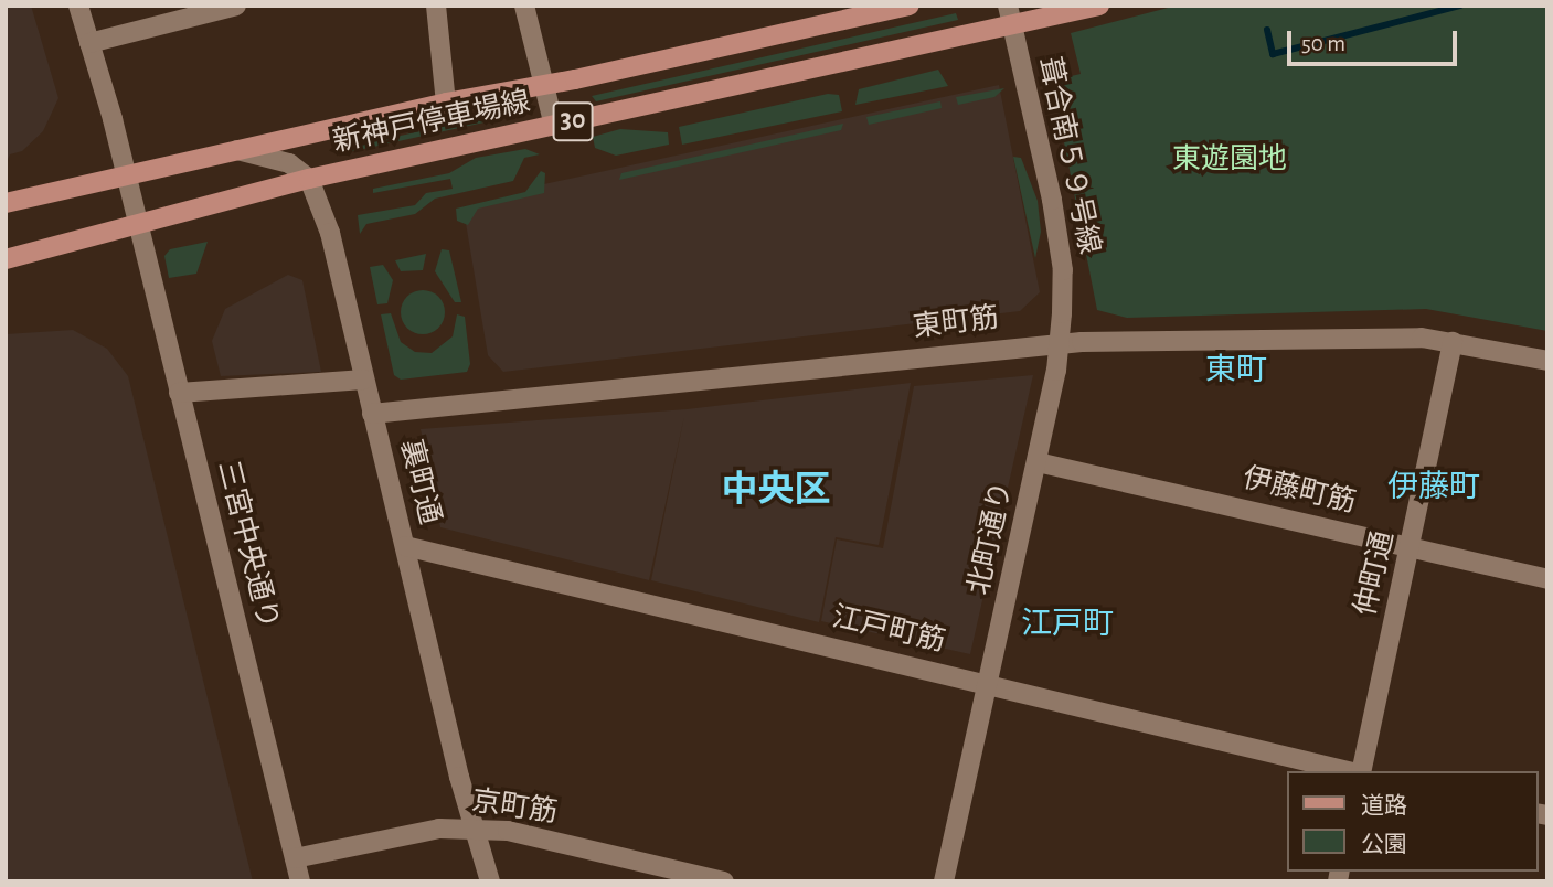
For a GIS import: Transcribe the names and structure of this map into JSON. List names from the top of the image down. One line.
{"streets":{"main road":["30","新神戸停車場線"],"street":["葺合南５９号線","東町筋","裏町通","伊藤町筋","北町通り","三宮中央通り","仲町通","江戸町筋","京町筋"]},"crossings":[["新神戸停車場線","葺合南５９号線"],["新神戸停車場線","裏町通"],["新神戸停車場線","三宮中央通り"],["葺合南５９号線","東町筋"],["葺合南５９号線","北町通り"],["東町筋","裏町通"],["東町筋","北町通り"],["東町筋","仲町通"],["裏町通","江戸町筋"],["裏町通","京町筋"],["伊藤町筋","北町通り"],["伊藤町筋","仲町通"],["北町通り","江戸町筋"],["三宮中央通り","京町筋"]],"districts":["東町","伊藤町","中央区","江戸町"],"parks":["東遊園地"],"legend":["道路","公園"],"scale_bar":"50 m"}
